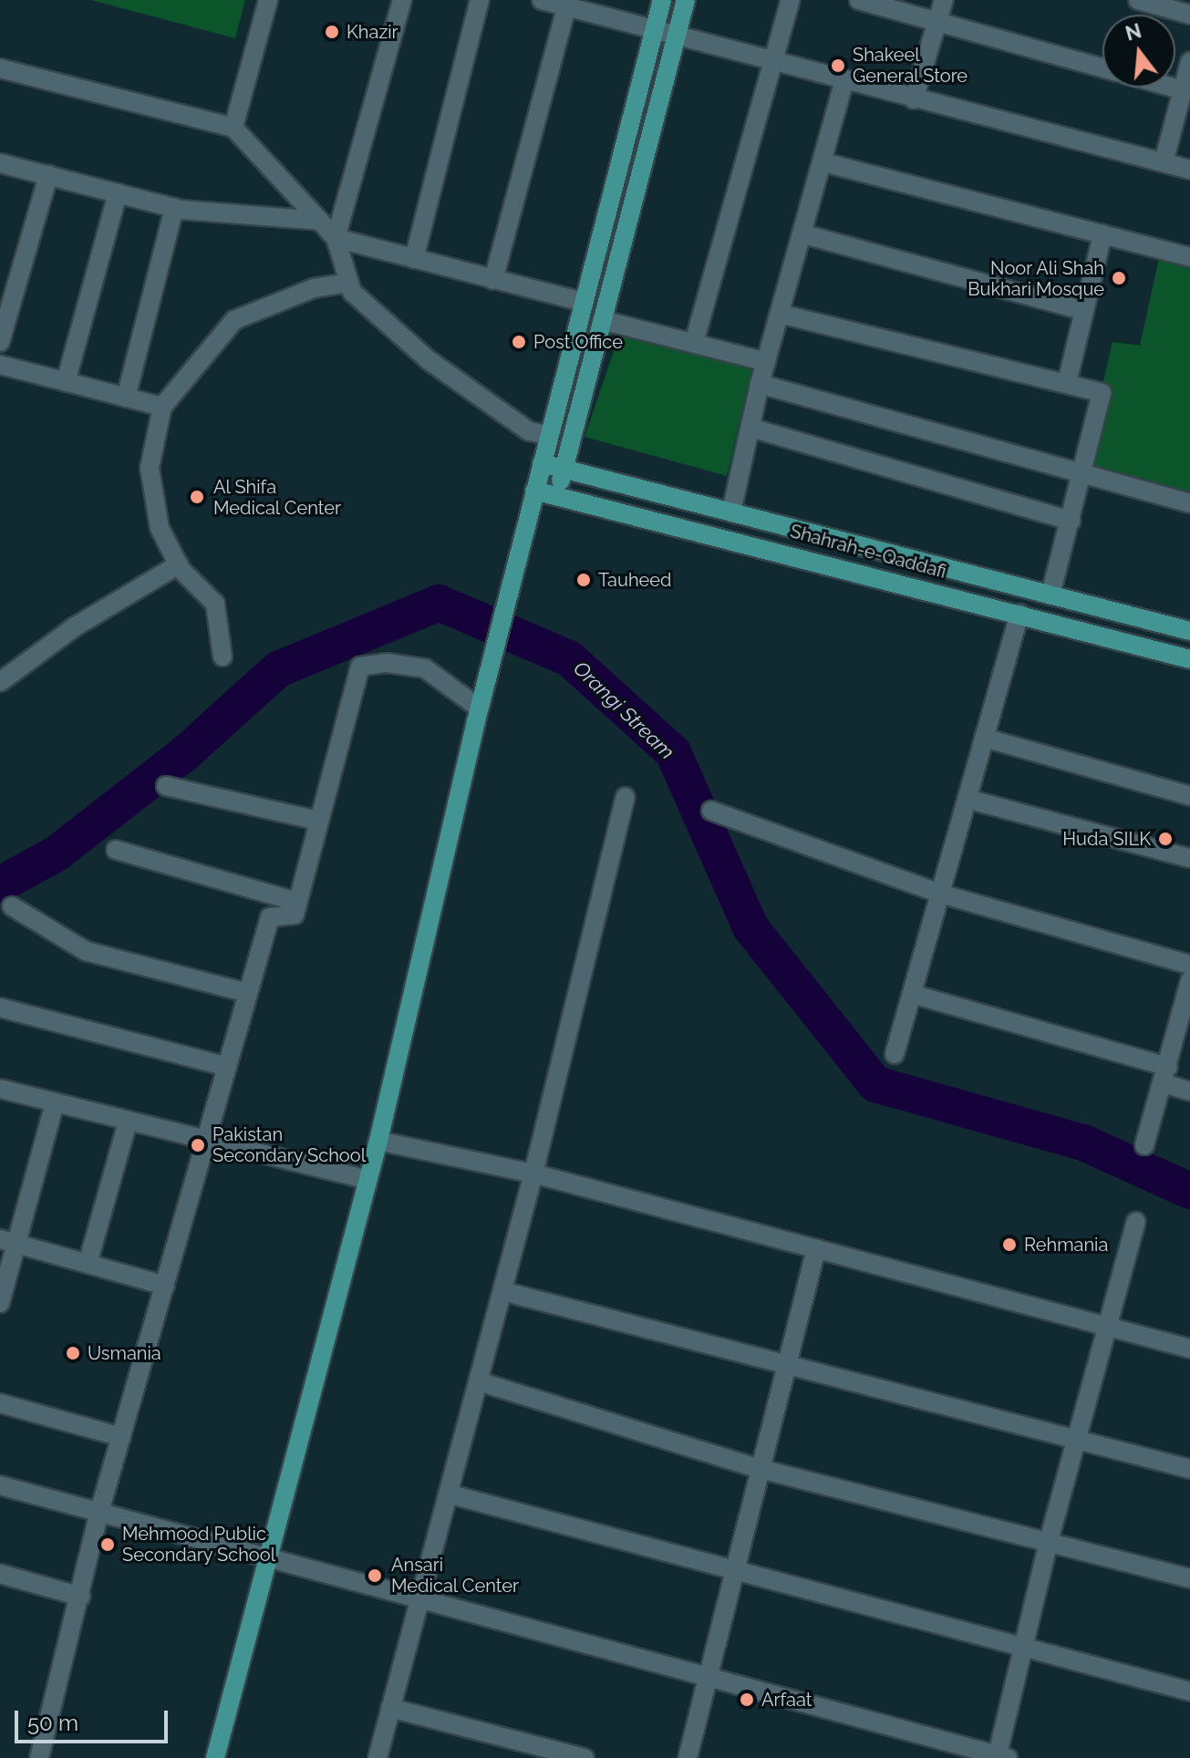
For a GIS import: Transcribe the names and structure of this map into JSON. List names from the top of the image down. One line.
{"streets":{"main road":["Shahrah-e-Qaddafi"]},"water":["Orangi Stream"],"places":["Khazir","Shakeel General Store","Noor Ali Shah Bukhari Mosque","Post Office","Al Shifa Medical Center","Tauheed","Huda SILK","Pakistan Secondary School","Rehmania","Usmania","Mehmood Public Secondary School","Ansari Medical Center","Arfaat"],"scale_bar":"50 m","north":"top"}
